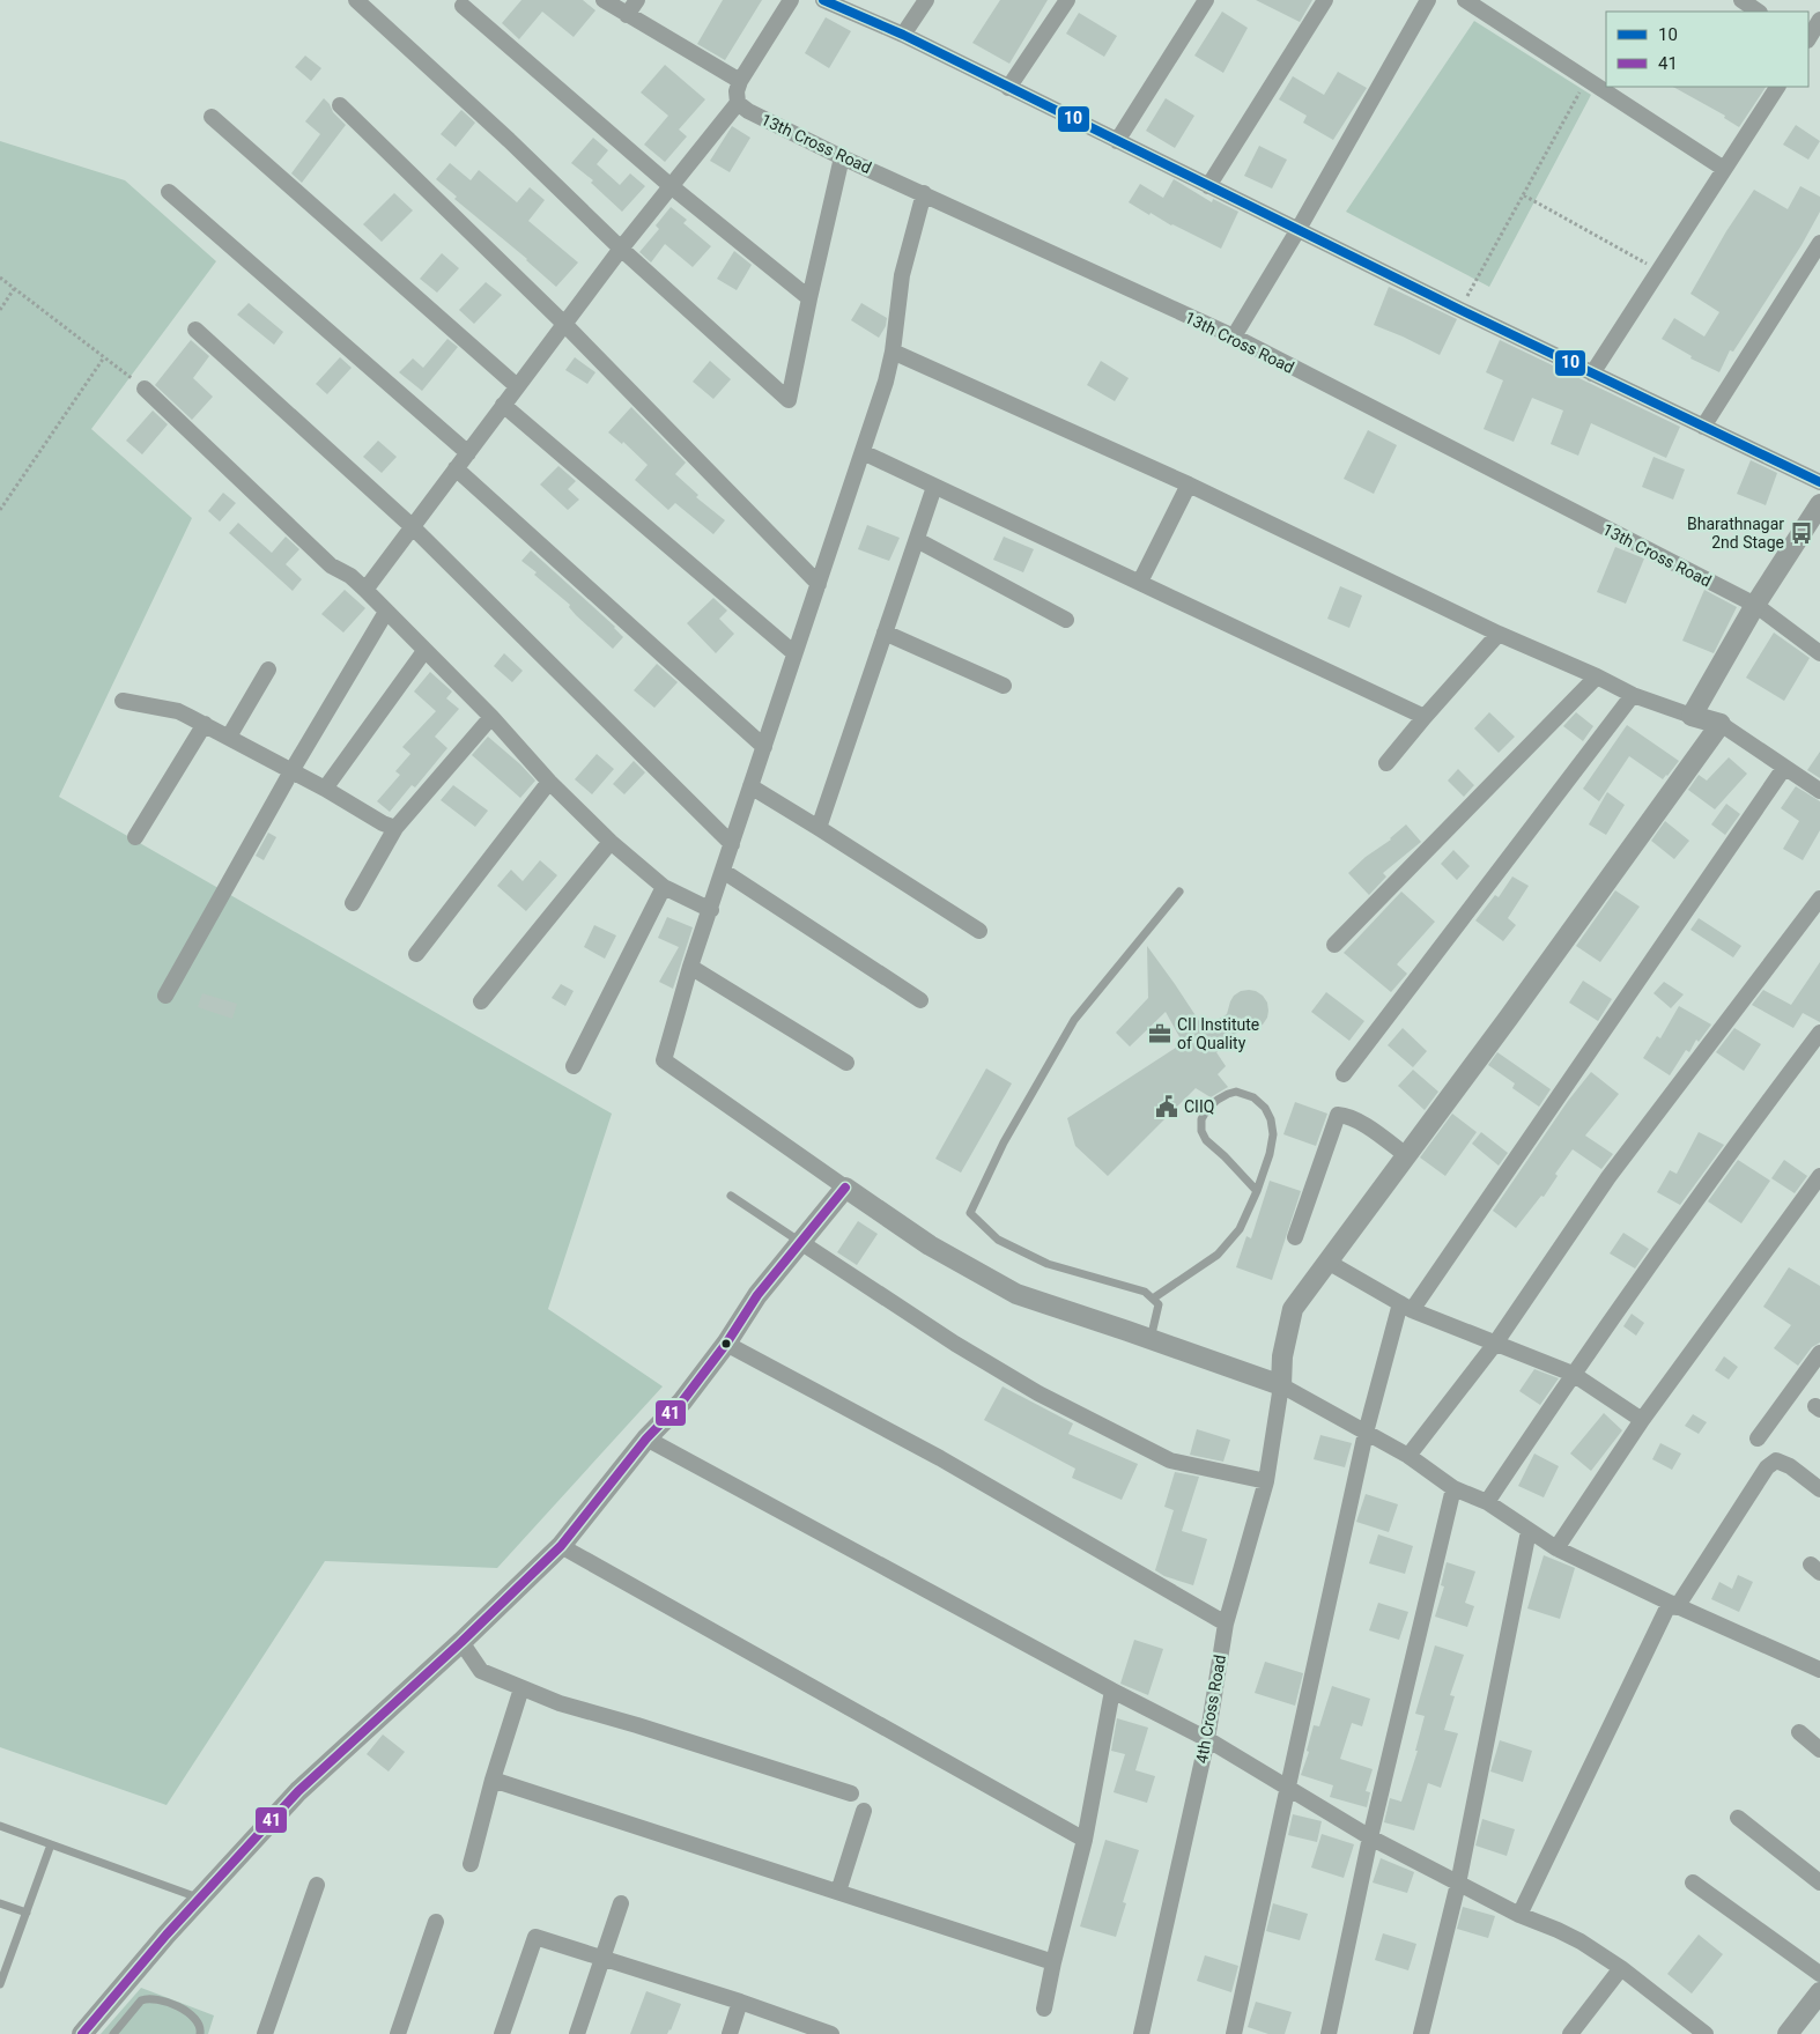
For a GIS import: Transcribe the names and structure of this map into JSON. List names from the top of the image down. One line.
{"streets":{"street":["13th Cross Road","4th Cross Road"]},"places":{"bus stop":["Bharathnagar 2nd Stage"],"office":["CII Institute of Quality"],"public building":["CIIQ"]},"lines":["transit line 10","transit line 41"],"legend":["10","41"]}
